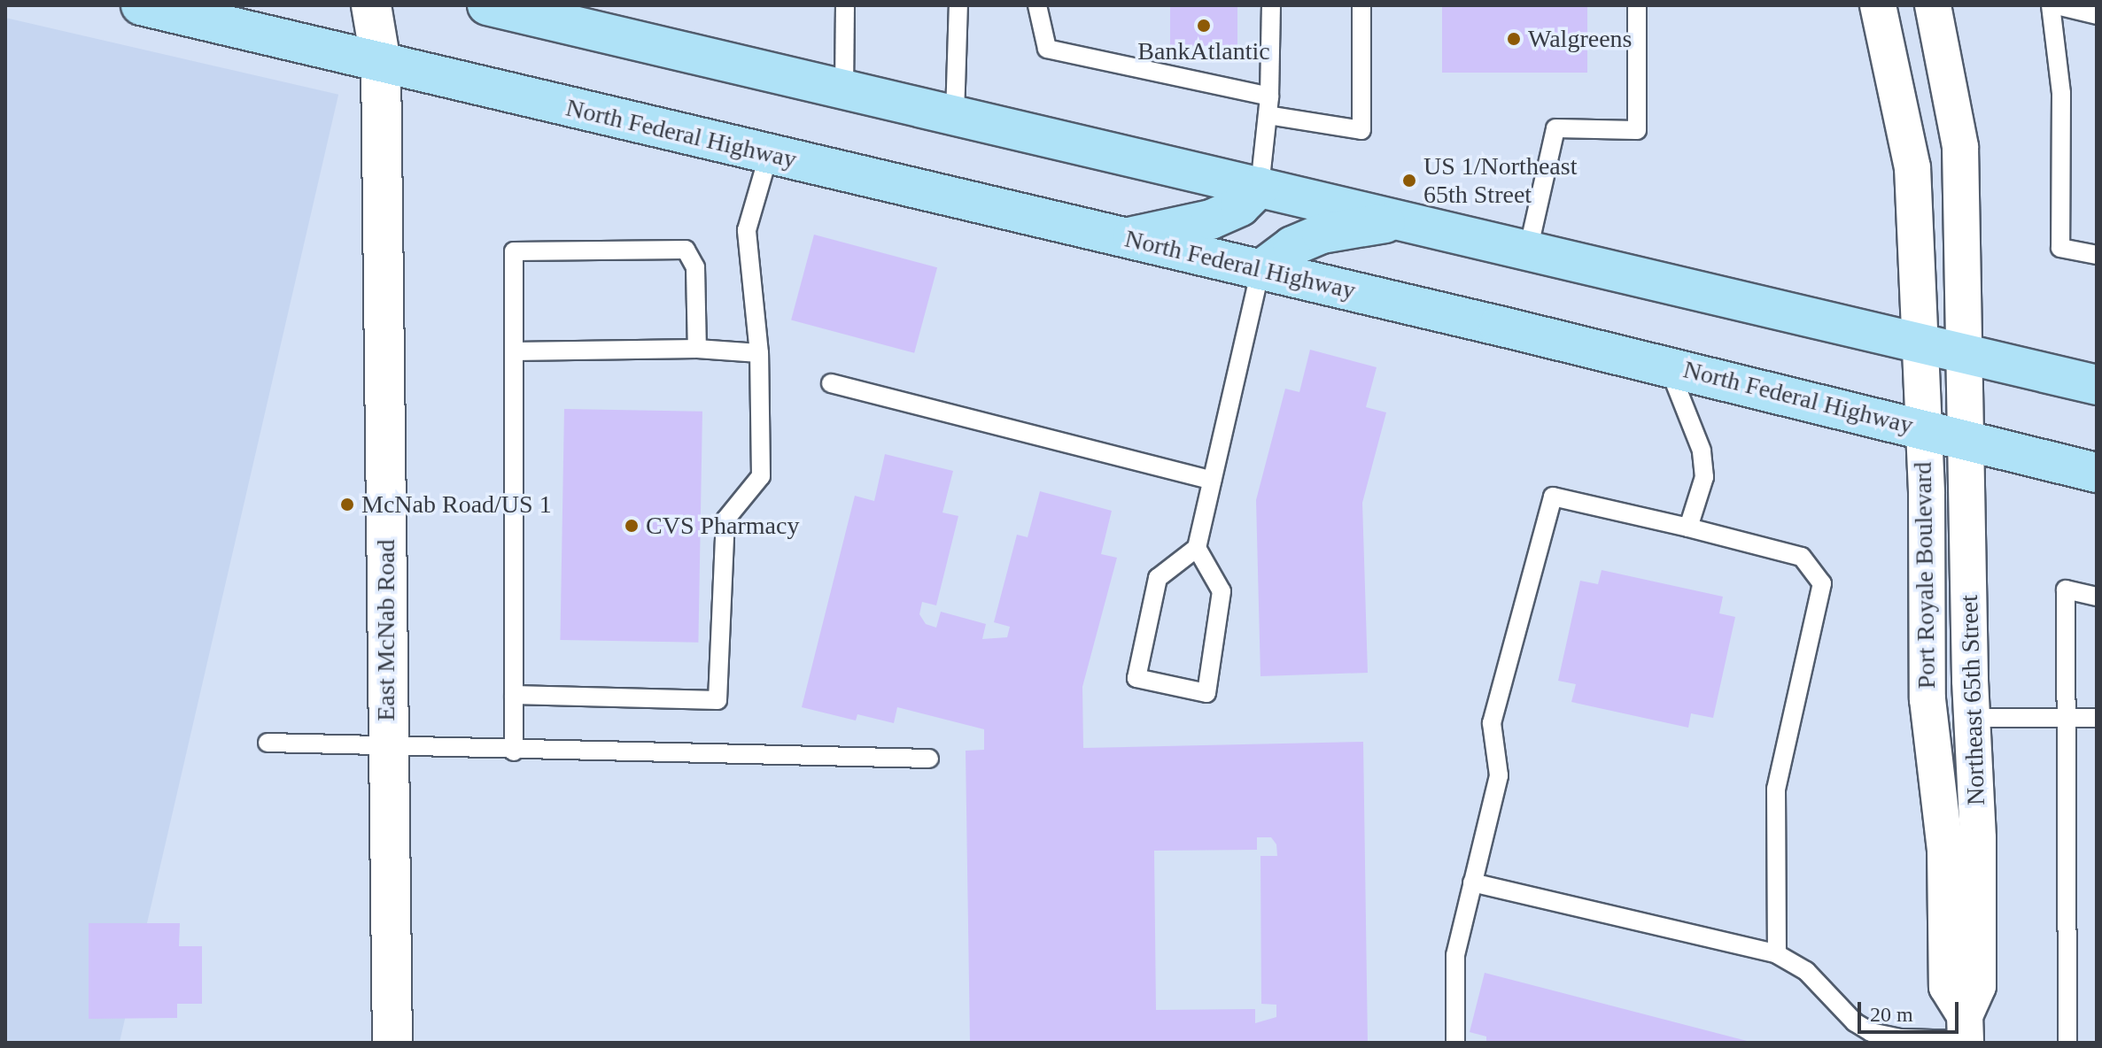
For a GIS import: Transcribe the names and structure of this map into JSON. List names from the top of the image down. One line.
{"streets":{"main road":["North Federal Highway"],"street":["Port Royale Boulevard","East McNab Road","Northeast 65th Street"]},"crossings":[["North Federal Highway","Port Royale Boulevard"],["North Federal Highway","East McNab Road"],["North Federal Highway","Northeast 65th Street"],["Port Royale Boulevard","Northeast 65th Street"]],"places":["BankAtlantic","Walgreens","US 1/Northeast 65th Street","McNab Road/US 1","CVS Pharmacy"],"scale_bar":"20 m"}
